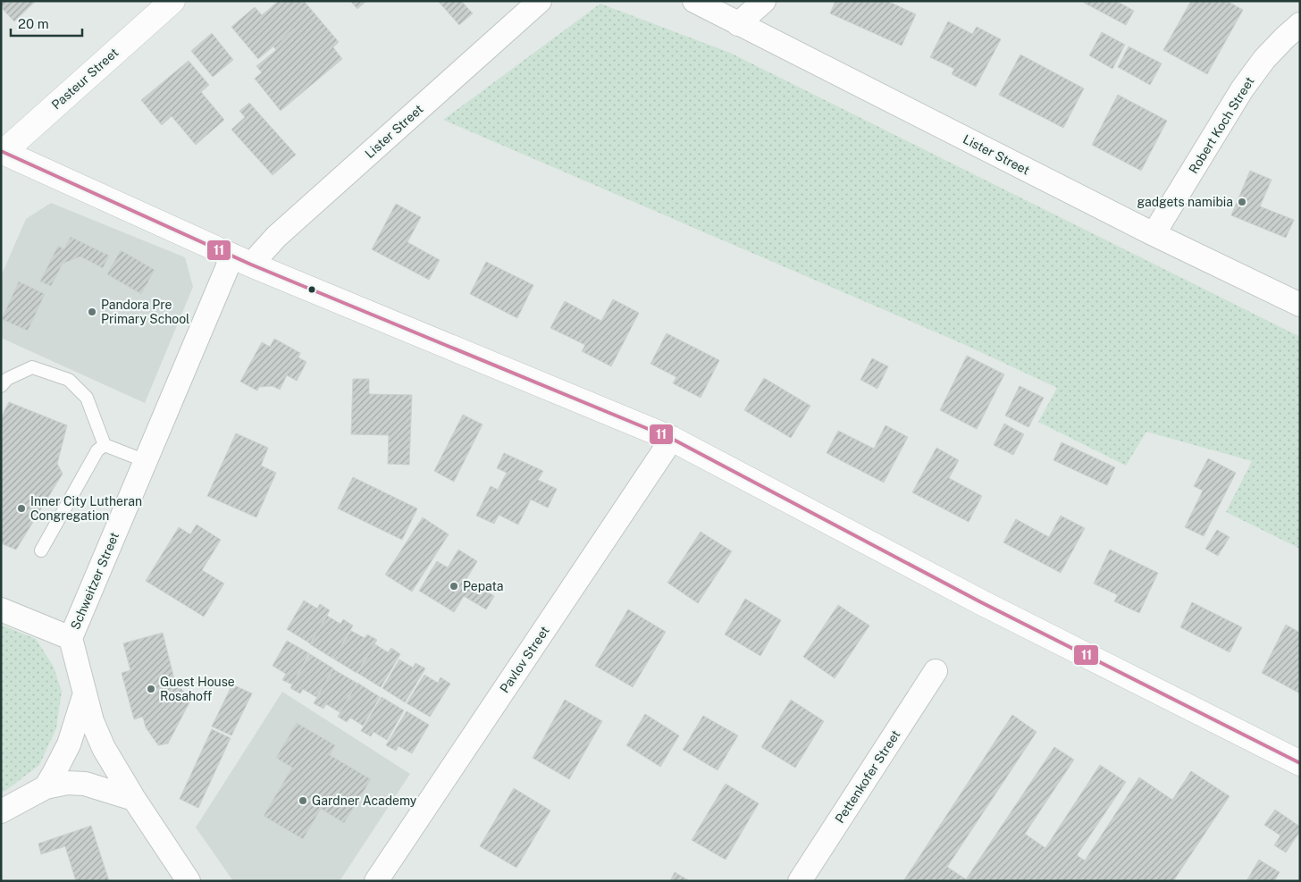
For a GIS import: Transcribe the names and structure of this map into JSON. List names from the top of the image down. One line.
{"streets":{"street":["Pasteur Street","Robert Koch Street","Lister Street","Schweitzer Street","Pavlov Street","Pettenkofer Street"]},"crossings":[["Robert Koch Street","Lister Street"],["Lister Street","Schweitzer Street"]],"places":["gadgets namibia","Pandora Pre Primary School","Inner City Lutheran Congregation","Pepata","Guest House Rosahoff","Gardner Academy"],"lines":["transit line 11"],"scale_bar":"20 m"}
